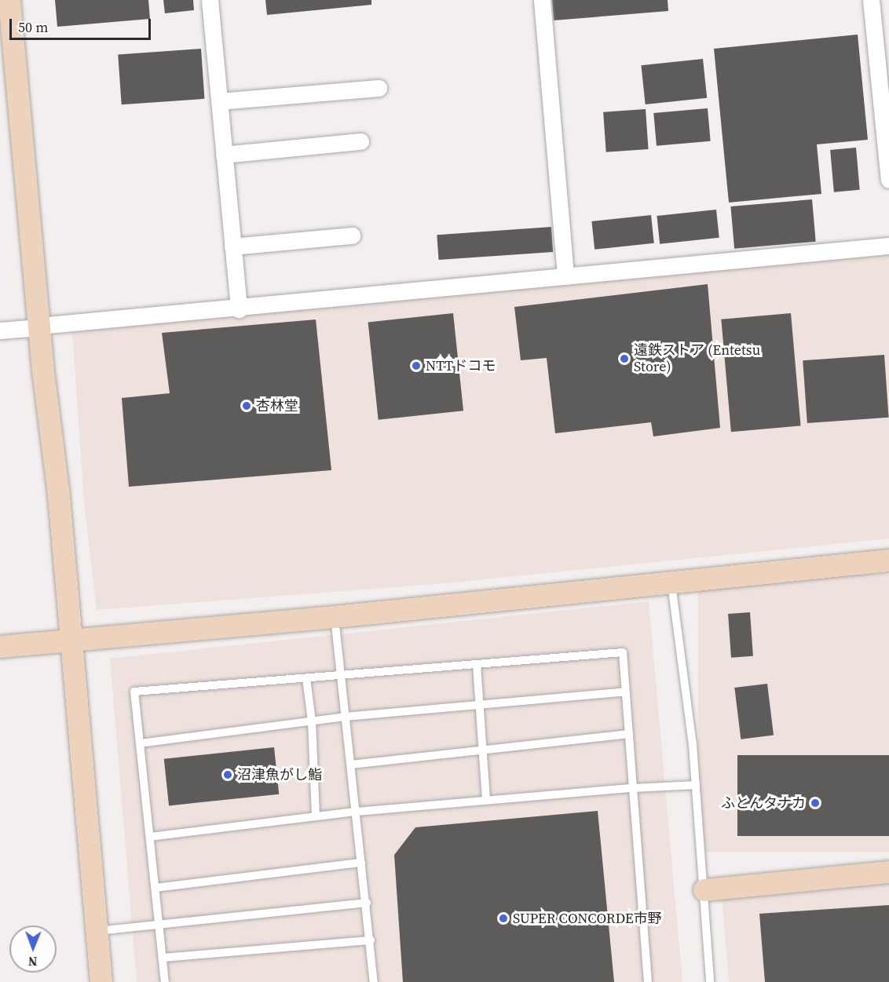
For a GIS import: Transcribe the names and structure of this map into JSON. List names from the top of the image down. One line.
{"places":["遠鉄ストア (Entetsu Store)","NTTドコモ","杏林堂","沼津魚がし鮨","ふとんタナカ","SUPER CONCORDE市野"],"scale_bar":"50 m","north":"bottom"}
